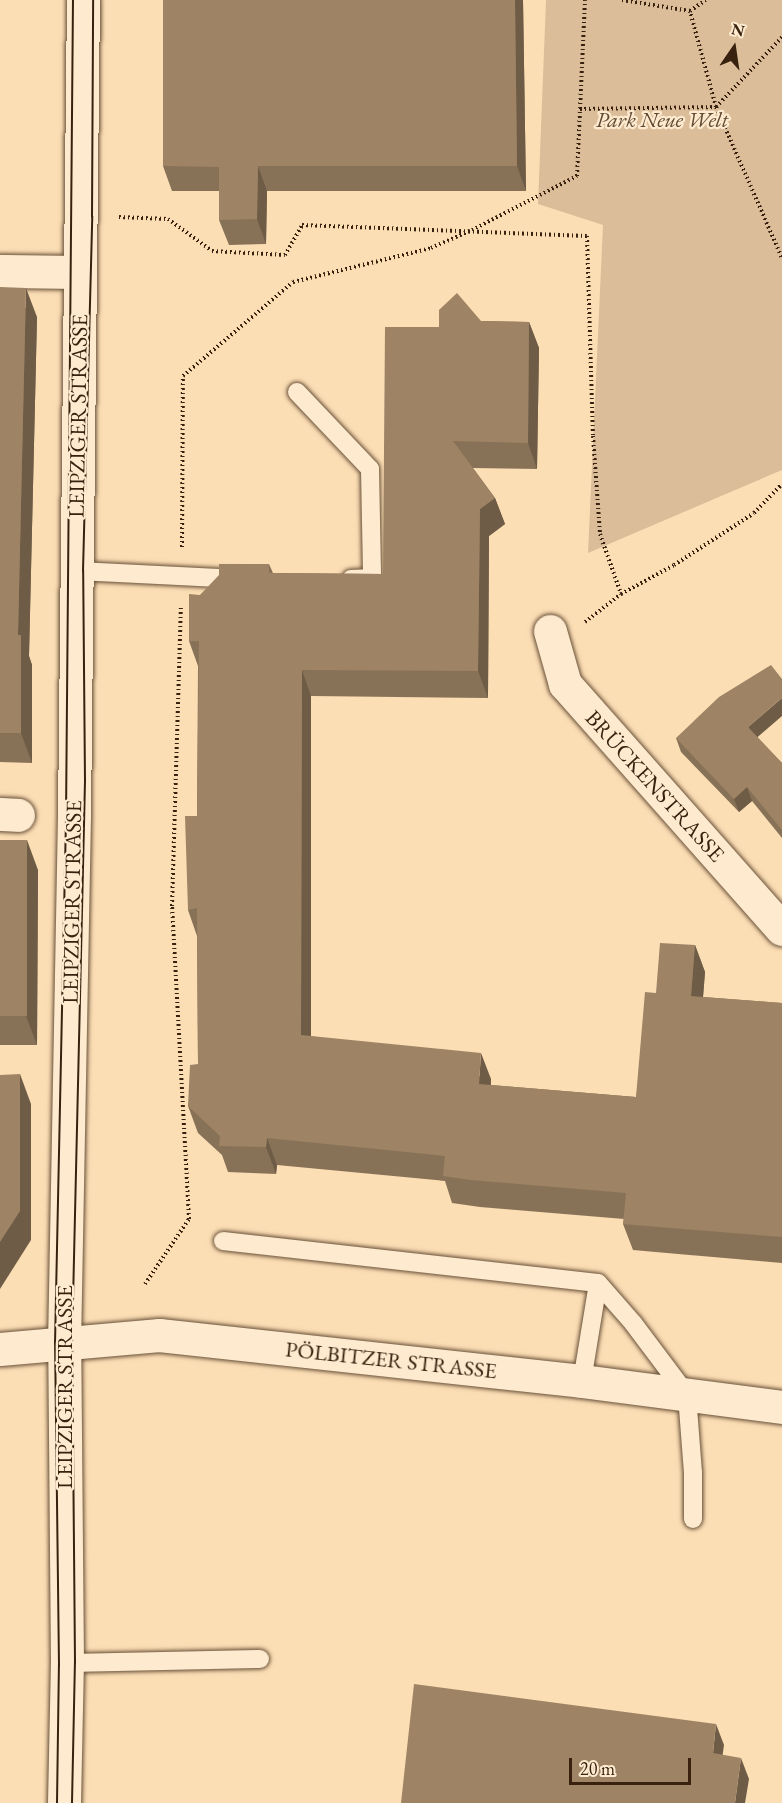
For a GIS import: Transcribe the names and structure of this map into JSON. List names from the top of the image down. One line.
{"streets":{"street":["LEIPZIGER STRASSE","BRÜCKENSTRASSE","PÖLBITZER STRASSE"]},"crossings":[["LEIPZIGER STRASSE","PÖLBITZER STRASSE"]],"parks":["Park Neue Welt"],"scale_bar":"20 m","north":"top"}
